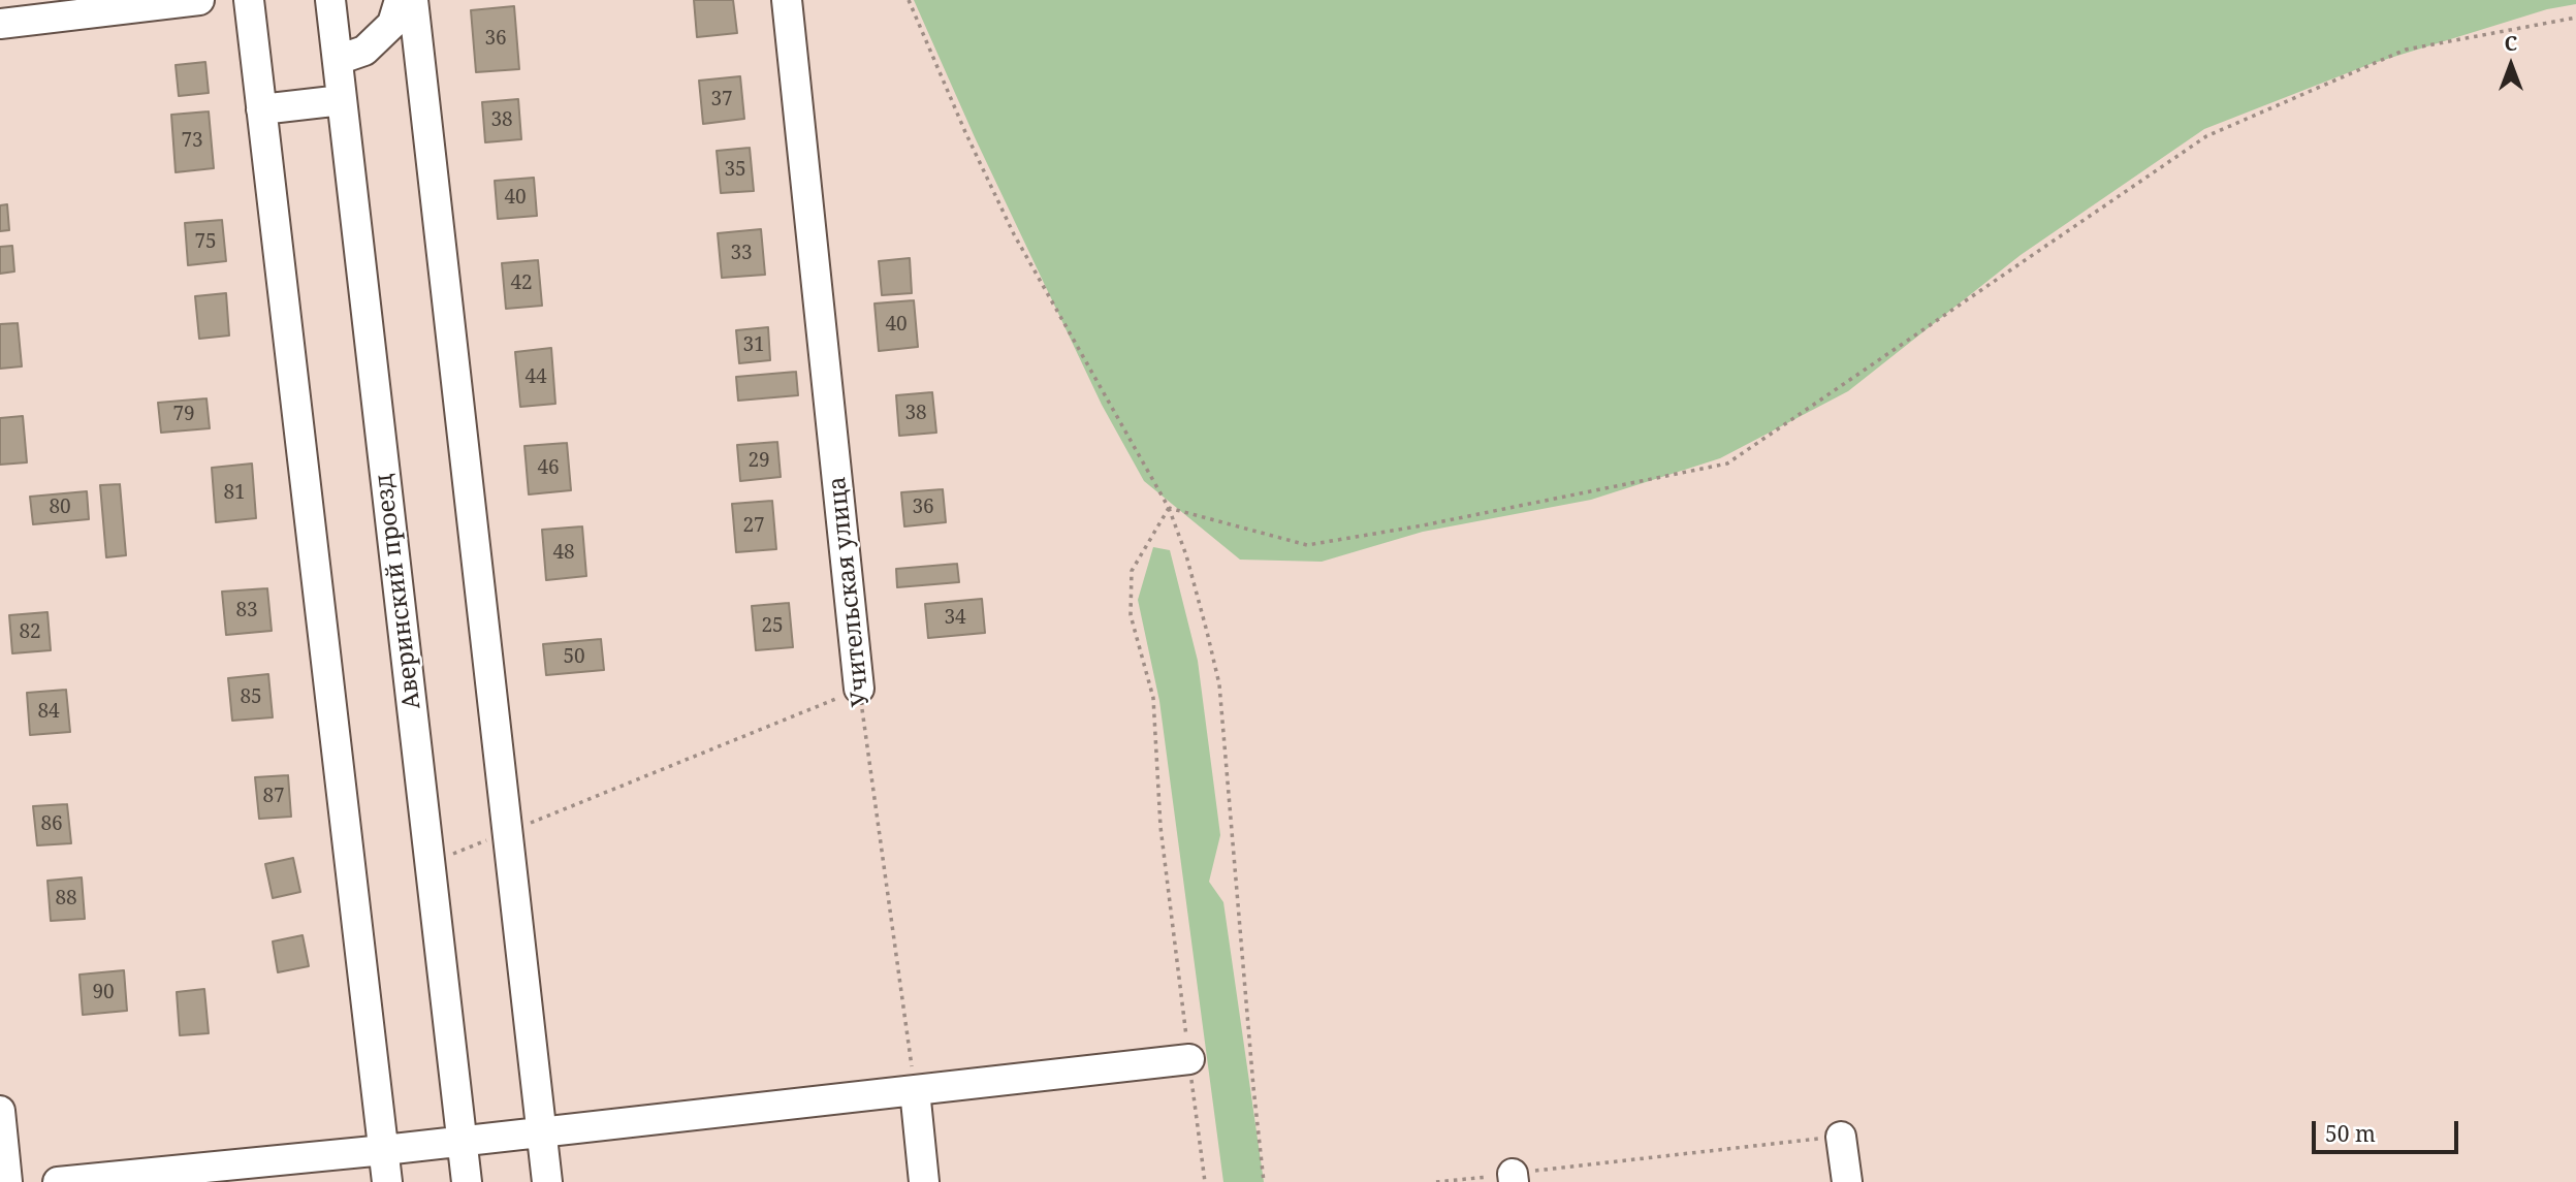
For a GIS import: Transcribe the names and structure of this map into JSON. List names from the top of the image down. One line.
{"streets":{"street":["Аверинский проезд","Учительская улица"]},"house_numbers":["36","37","38","73","35","40","75","33","42","40","31","44","38","79","29","46","81","80","36","27","48","83","34","25","82","50","85","84","87","86","88","90"],"scale_bar":"50 m","north":"top"}
